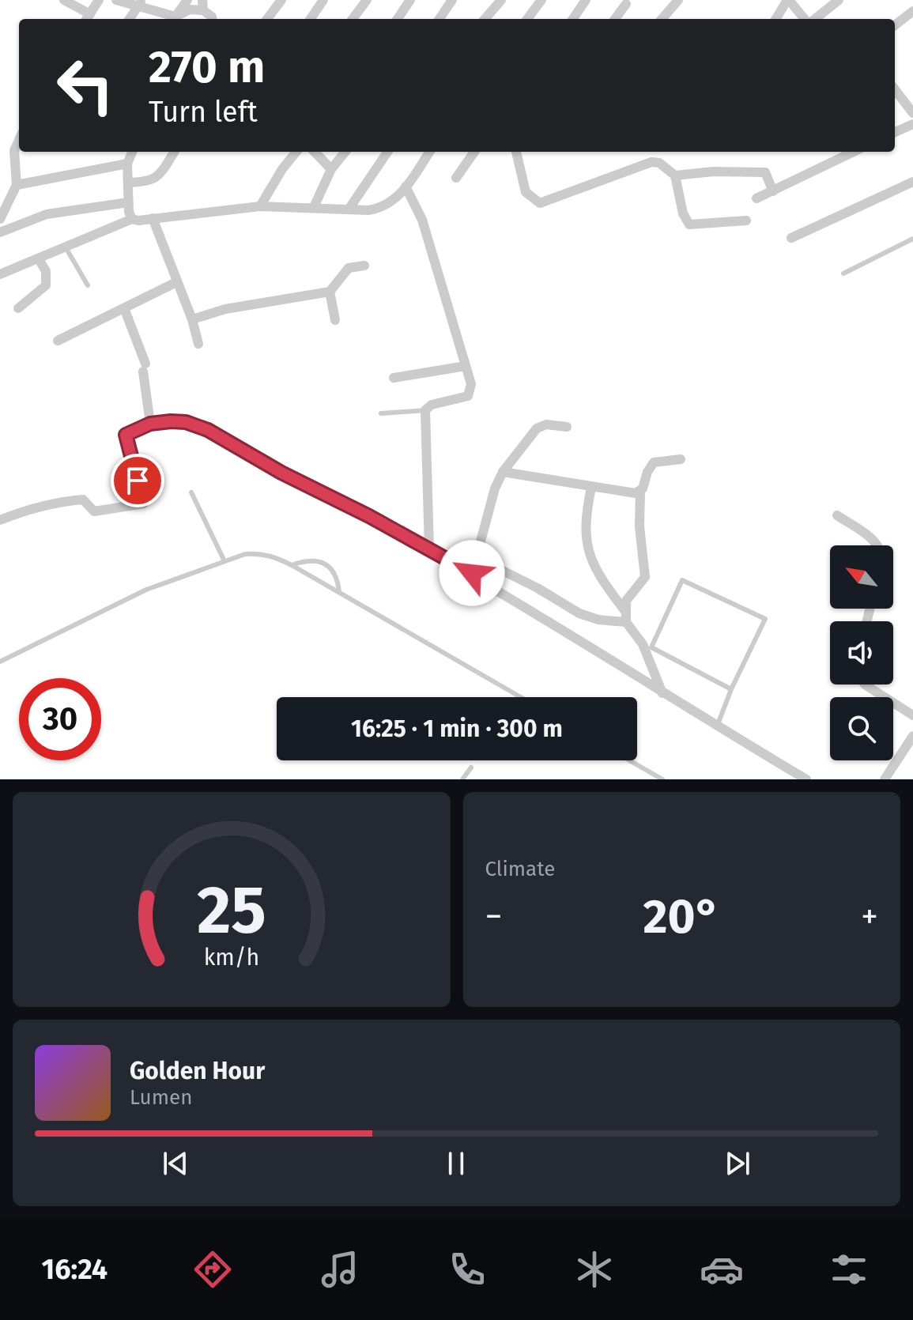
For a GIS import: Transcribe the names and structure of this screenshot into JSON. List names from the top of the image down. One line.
{"north":"top left","page":{"turn":["270 m","Turn left"],"limit":"30","trip":"16:25 · 1 min · 300 m","tile":"Climate","heat":["−","20°","+"],"song":["Golden Hour","Lumen"],"tabs":"16:24","gauge":["25","km/h"]}}
